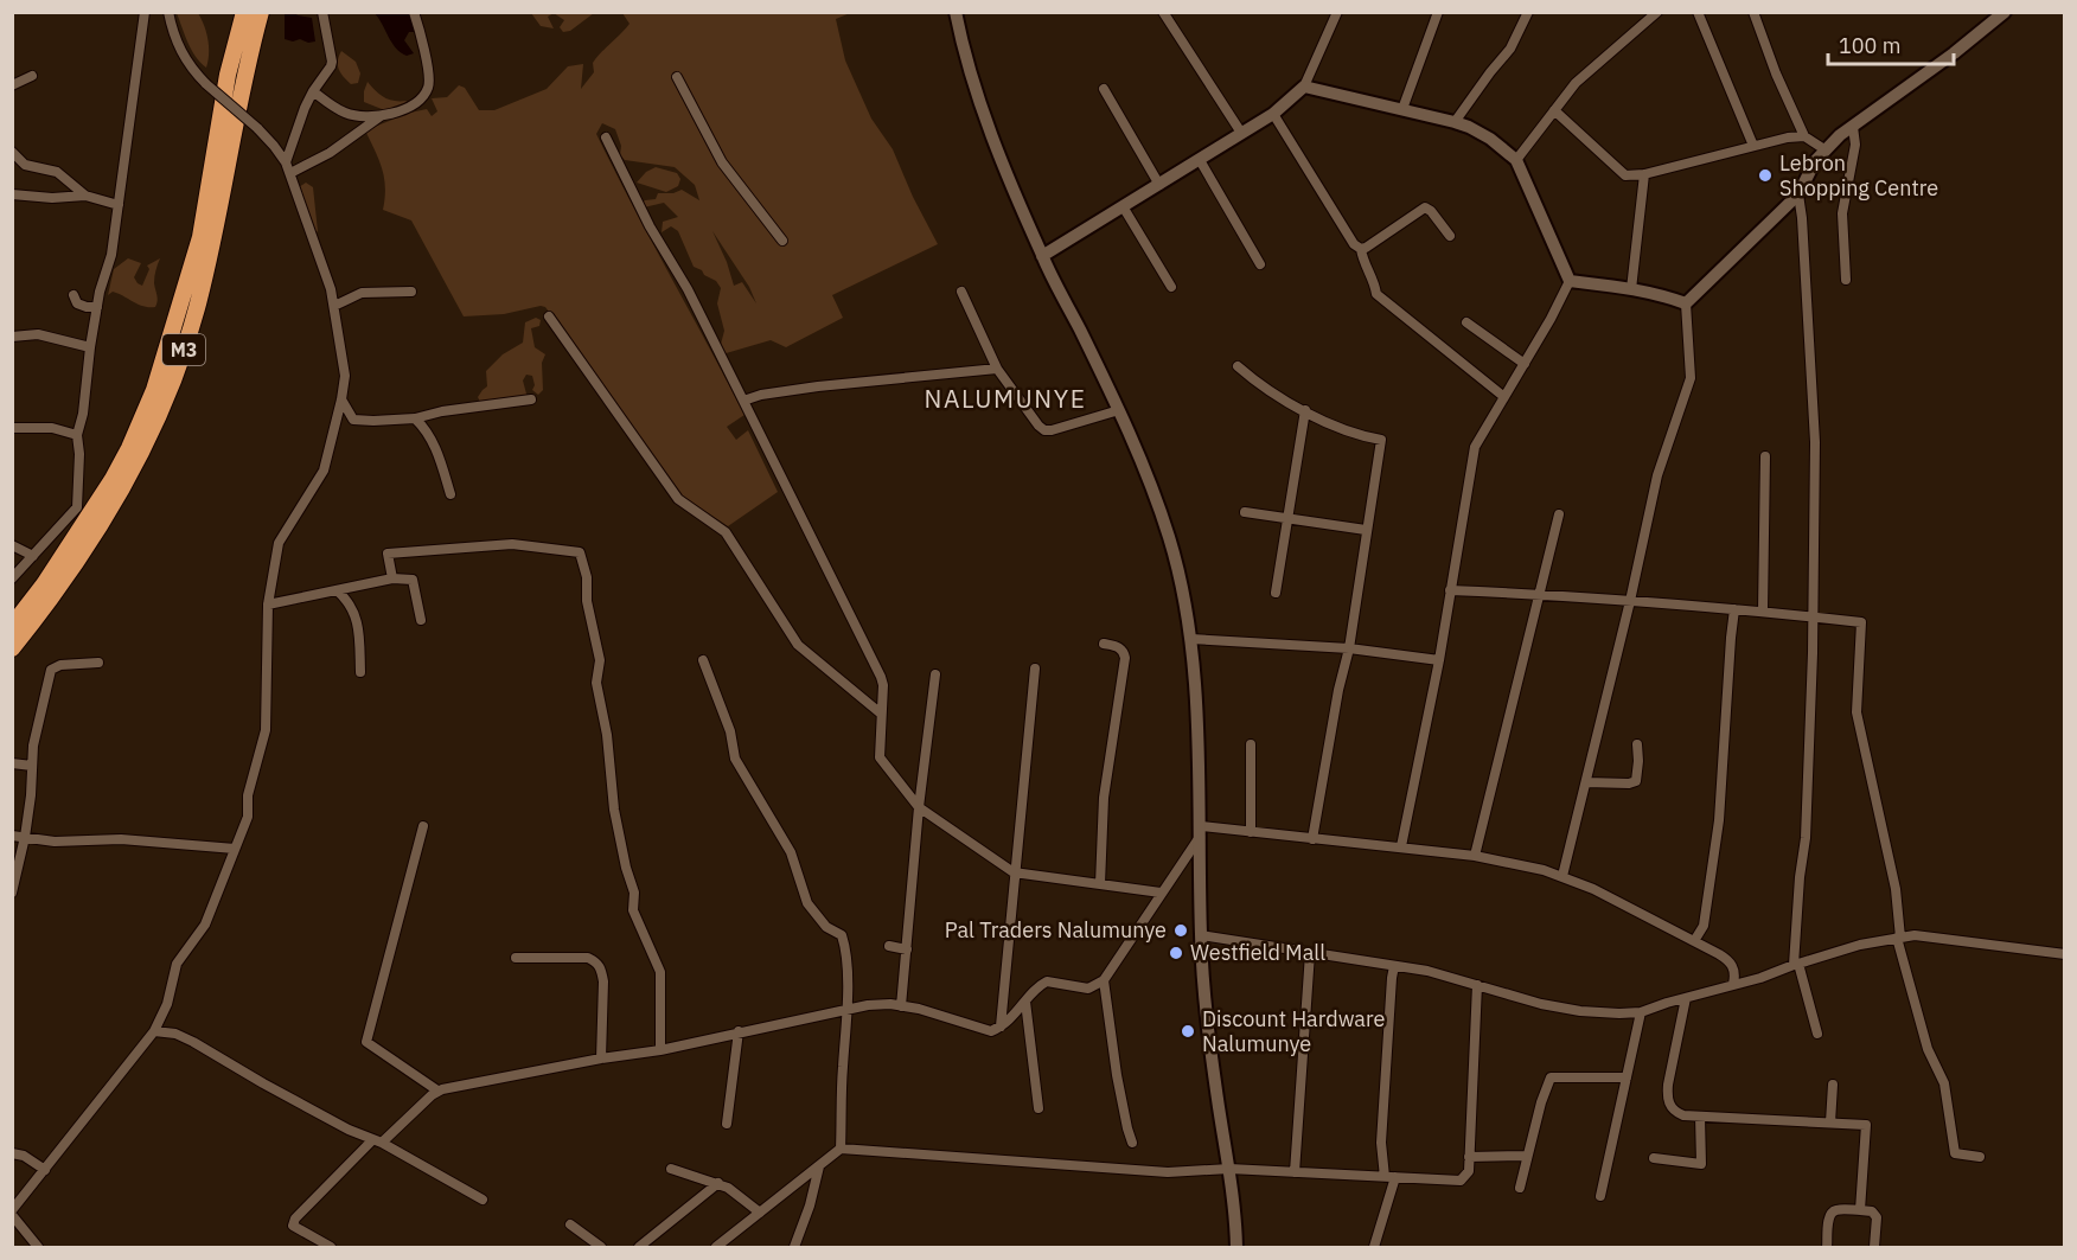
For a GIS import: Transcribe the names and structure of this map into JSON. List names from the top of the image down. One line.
{"streets":{"highway":["M3"]},"districts":["NALUMUNYE"],"places":["Lebron Shopping Centre","Pal Traders Nalumunye","Westfield Mall","Discount Hardware Nalumunye"],"scale_bar":"100 m"}
